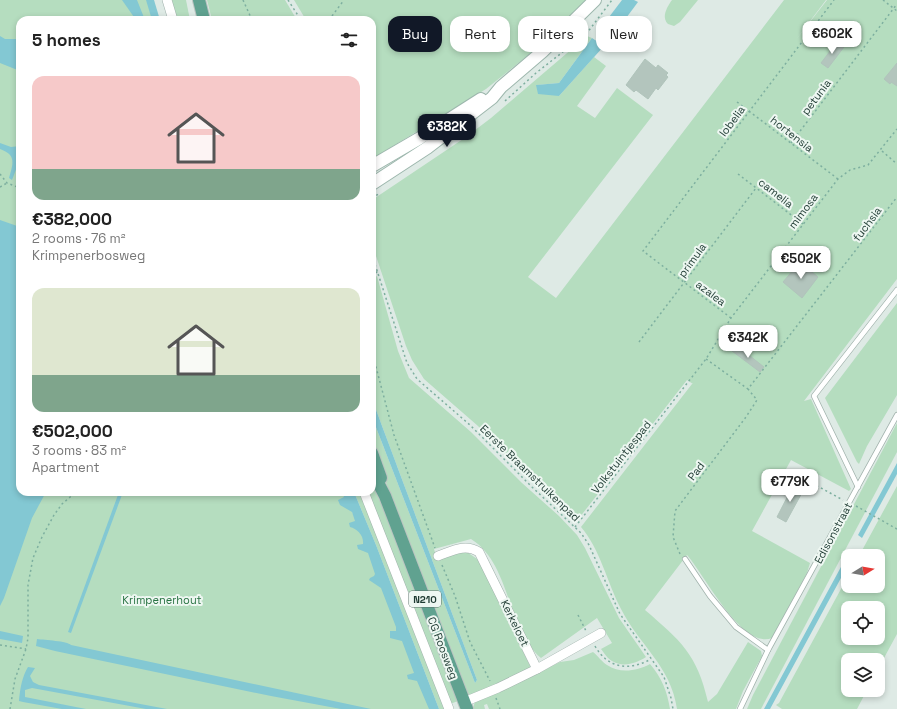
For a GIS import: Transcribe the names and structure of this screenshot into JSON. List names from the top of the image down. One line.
{"streets":{"main road":["N210","CG Roosweg"],"street":["Kerkeloet"],"lane":["Edisonstraat"],"path":["petunia","lobelia","hortensia","camelia","mimosa","fuchsia","primula","azalea","Volkstuintjespad","Pad","Eerste Braamstruikenpad"]},"crossings":[["petunia","hortensia"],["lobelia","hortensia"],["lobelia","azalea"],["hortensia","mimosa"],["camelia","mimosa"],["camelia","primula"],["mimosa","azalea"],["mimosa","Volkstuintjespad"],["fuchsia","Pad"],["primula","azalea"],["Volkstuintjespad","Eerste Braamstruikenpad"]],"parks":["Krimpenerhout"],"north":"right","page":{"chip":["Buy","Rent","Filters","New"],"heading":"5 homes","price":["€602K","€382K","€502K","€342K","€779K"],"list":[{"name":"€382,000","note":"2 rooms · 76 m² · Krimpenerbosweg"},{"name":"€502,000","note":"3 rooms · 83 m² · Apartment"}]}}
